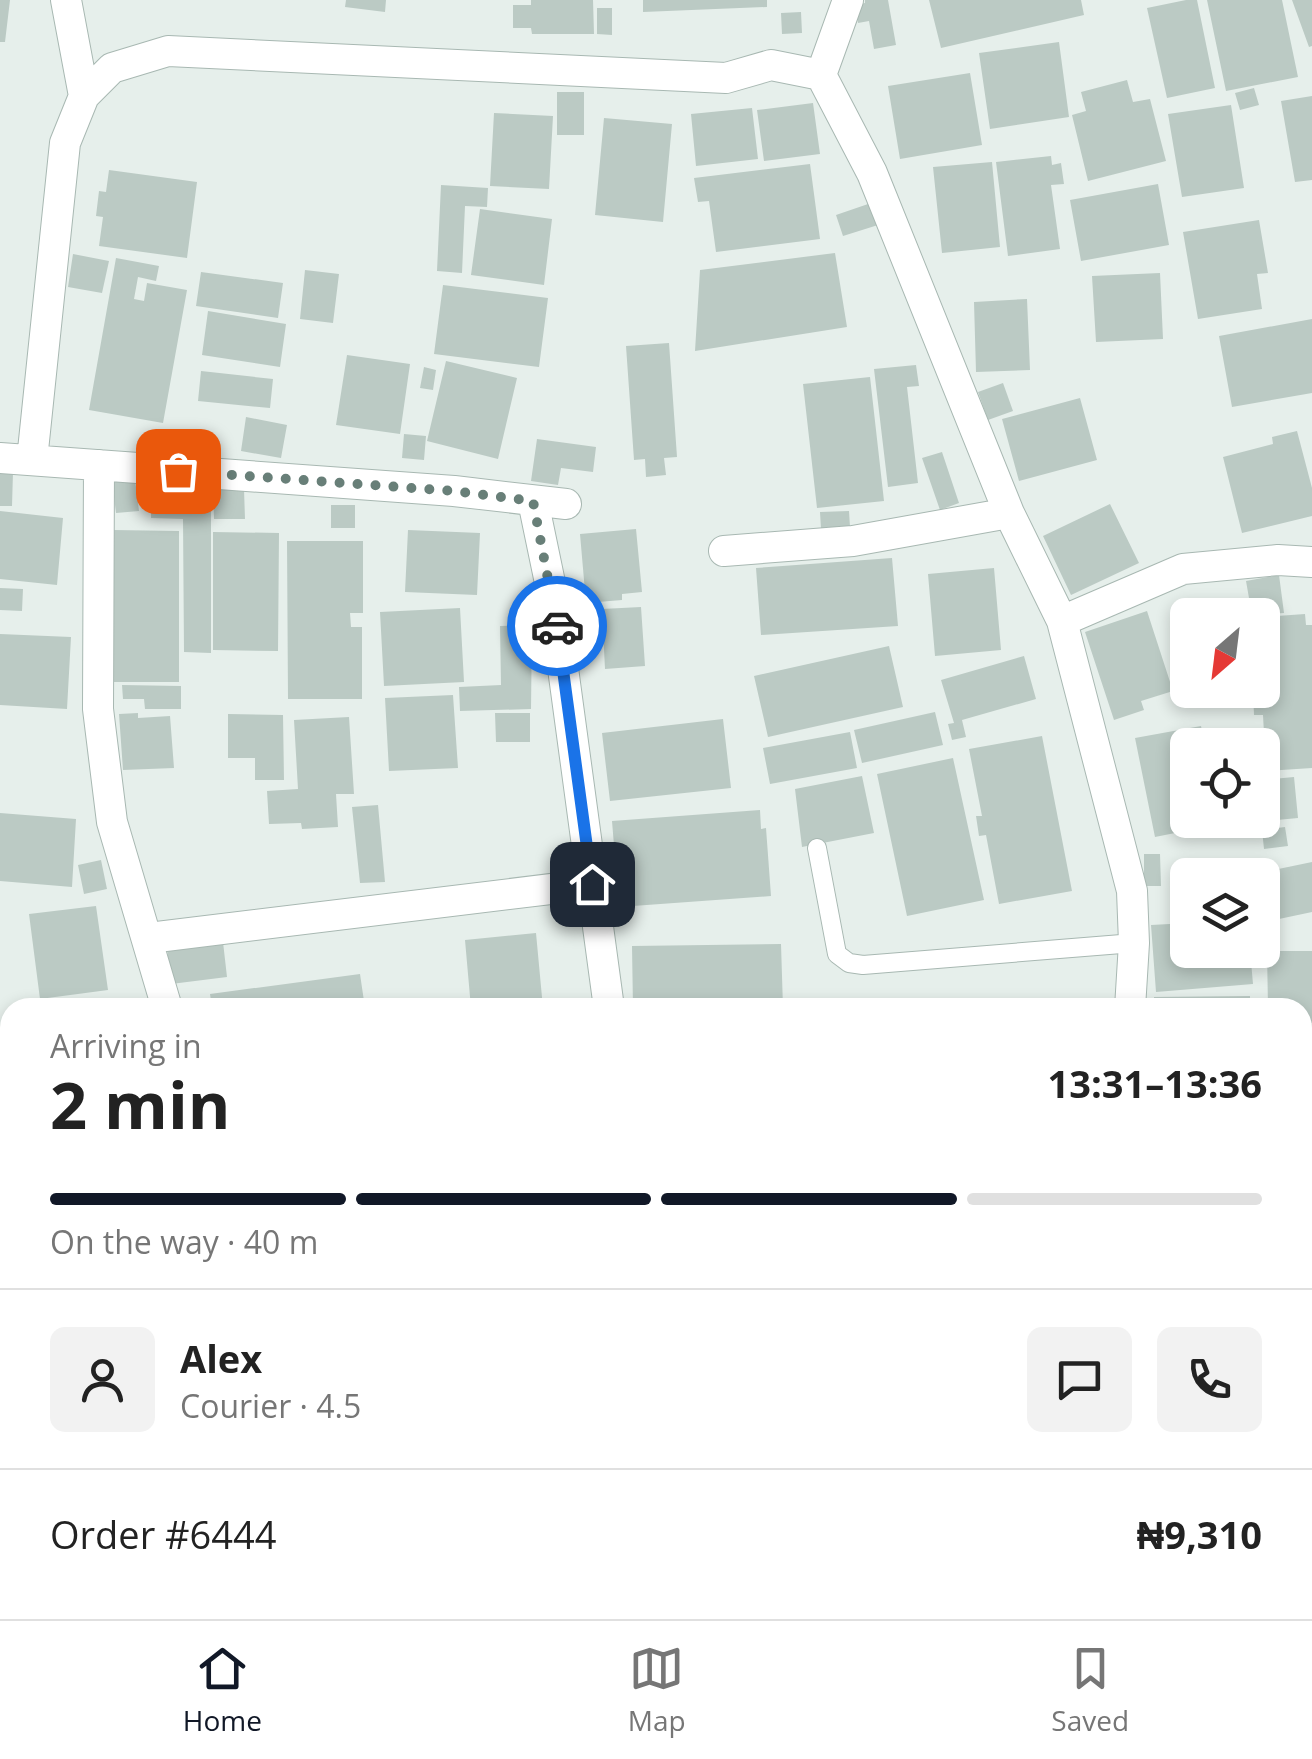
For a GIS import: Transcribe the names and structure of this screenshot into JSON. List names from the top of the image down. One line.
{"north":"bottom left","page":{"heading":["2 min","Arriving in","13:31–13:36"],"panel":["Alex","Courier · 4.5","Order #6444","₦9,310"],"bar":"On the way · 40 m","tabs":["Home","Map","Saved"]}}
